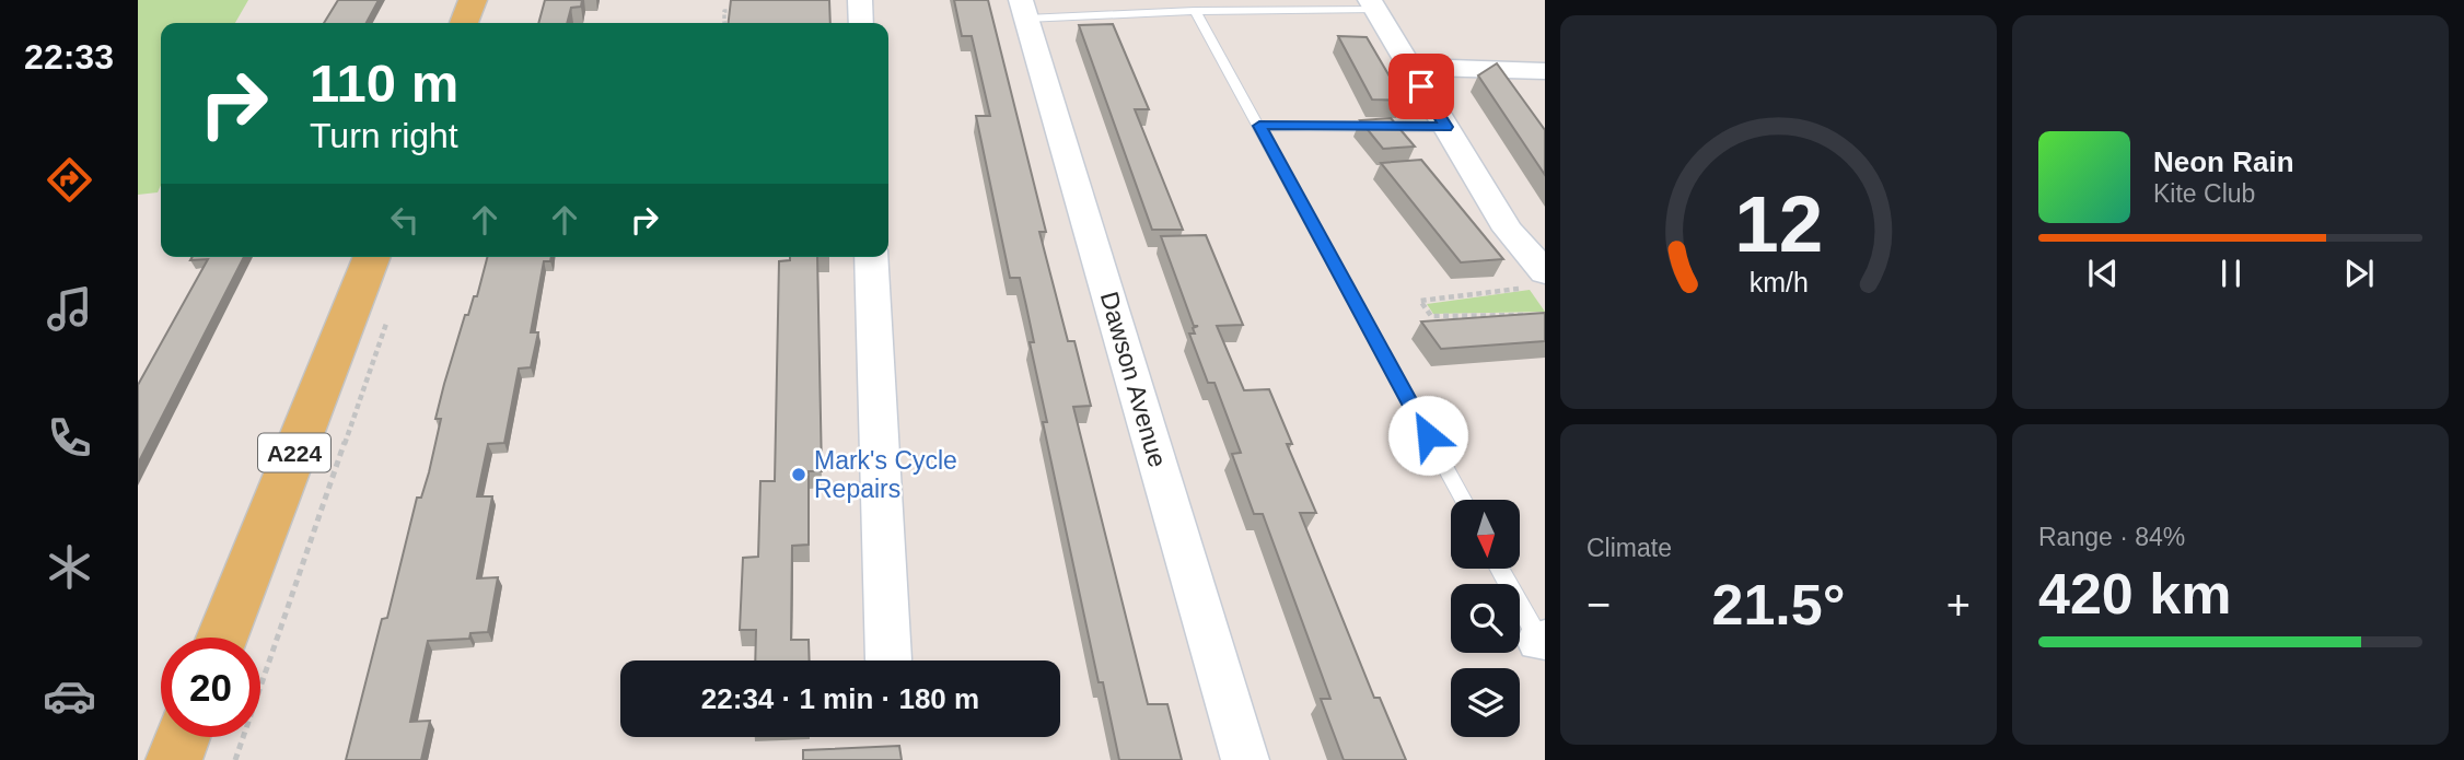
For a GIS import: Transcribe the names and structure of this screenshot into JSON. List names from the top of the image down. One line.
{"streets":{"main road":["A224"],"street":["Dawson Avenue"]},"places":["Mark's Cycle Repairs"],"north":"bottom","page":{"tabs":"22:33","turn":["110 m","Turn right"],"song":["Neon Rain","Kite Club"],"tile":["Climate",["Range · 84%","420 km"]],"heat":["−","21.5°","+"],"limit":"20","trip":"22:34 · 1 min · 180 m","gauge":["12","km/h"]}}
